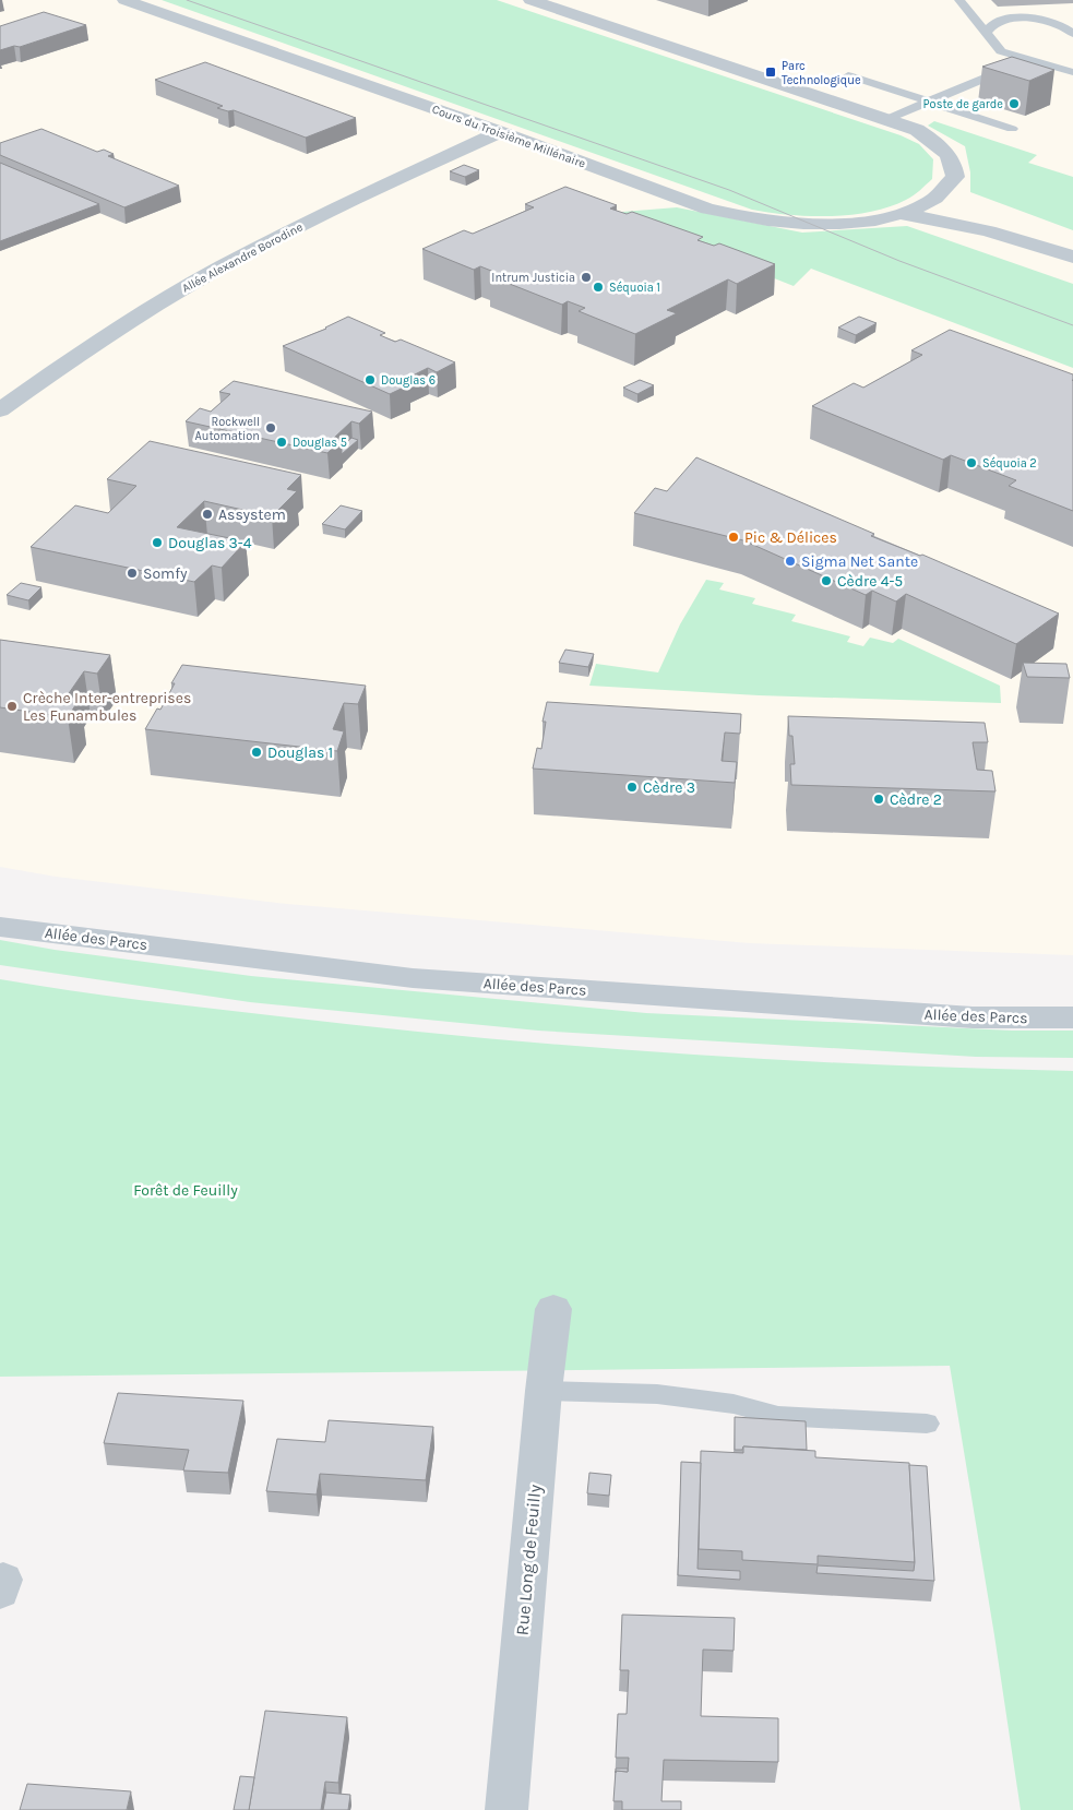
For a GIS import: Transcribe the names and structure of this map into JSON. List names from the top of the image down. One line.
{"streets":{"street":["Cours du Troisième Millénaire","Allée Alexandre Borodine","Allée des Parcs","Rue Long de Feuilly"]},"crossings":[["Cours du Troisième Millénaire","Allée Alexandre Borodine"]],"parks":["Forêt de Feuilly"],"places":{"transit":["Parc Technologique"],"other":["Poste de garde","Intrum Justicia","Séquoia 1","Douglas 6","Rockwell Automation","Douglas 5","Séquoia 2","Assystem","Pic & Délices","Douglas 3-4","Sigma Net Sante","Somfy","Cèdre 4-5","Crèche Inter-entreprises Les Funambules","Douglas 1","Cèdre 3","Cèdre 2"]}}
